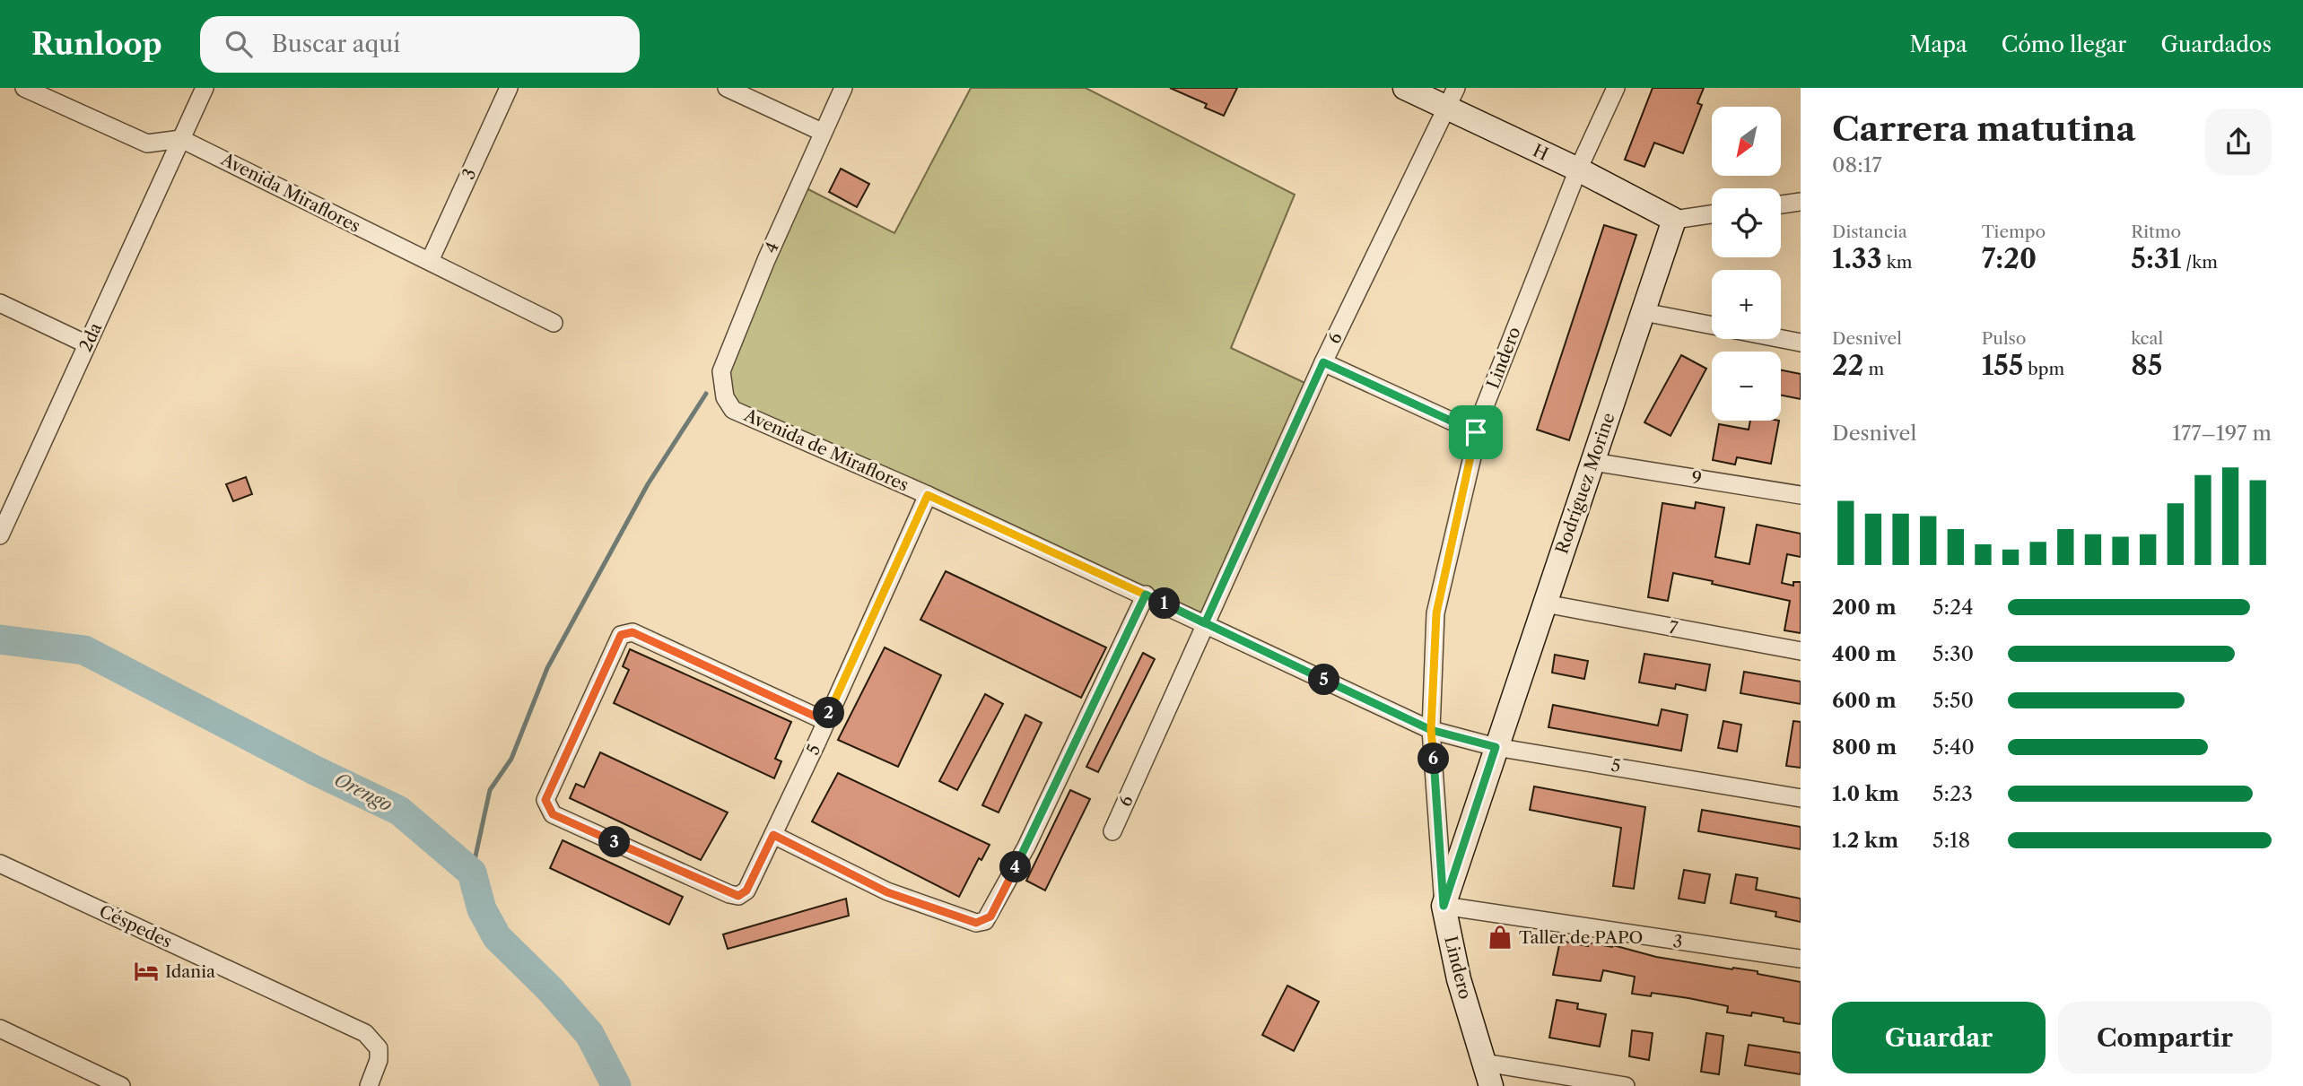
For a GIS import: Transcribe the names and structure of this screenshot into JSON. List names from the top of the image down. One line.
{"streets":{"street":["H","3","Avenida Miraflores","4","2da","6","Lindero","Avenida de Miraflores","9","Rodríguez Morine","7","5","Céspedes"]},"crossings":[["H","6"],["H","Lindero"],["H","Rodríguez Morine"],["3","Avenida Miraflores"],["3","Lindero"],["3","Rodríguez Morine"],["Avenida Miraflores","2da"],["4","Avenida de Miraflores"],["6","Avenida de Miraflores"],["Lindero","Avenida de Miraflores"],["Lindero","Rodríguez Morine"],["Lindero","5"],["Avenida de Miraflores","5"],["9","Rodríguez Morine"],["Rodríguez Morine","7"],["Rodríguez Morine","5"]],"water":["Orengo"],"places":{"shop":["Taller de PAPO"],"hotel":["Idania"]},"north":"bottom left","page":{"header":"Runloop","search":"Buscar aquí","nav":["Mapa","Cómo llegar","Guardados"],"heading":["Carrera matutina","08:17"],"map_buttons":["+","−"],"stats":[["Distancia","1.33 km"],["Tiempo","7:20"],["Ritmo","5:31 /km"],["Desnivel","22 m"],["Pulso","155 bpm"],["kcal","85"]],"chart":["Desnivel","177–197 m"],"list":[{"name":"200 m","note":"5:24"},{"name":"400 m","note":"5:30"},{"name":"600 m","note":"5:50"},{"name":"800 m","note":"5:40"},{"name":"1.0 km","note":"5:23"},{"name":"1.2 km","note":"5:18"}],"pins":["1","5","2","6","3","4"],"buttons":["Guardar","Compartir"]}}
